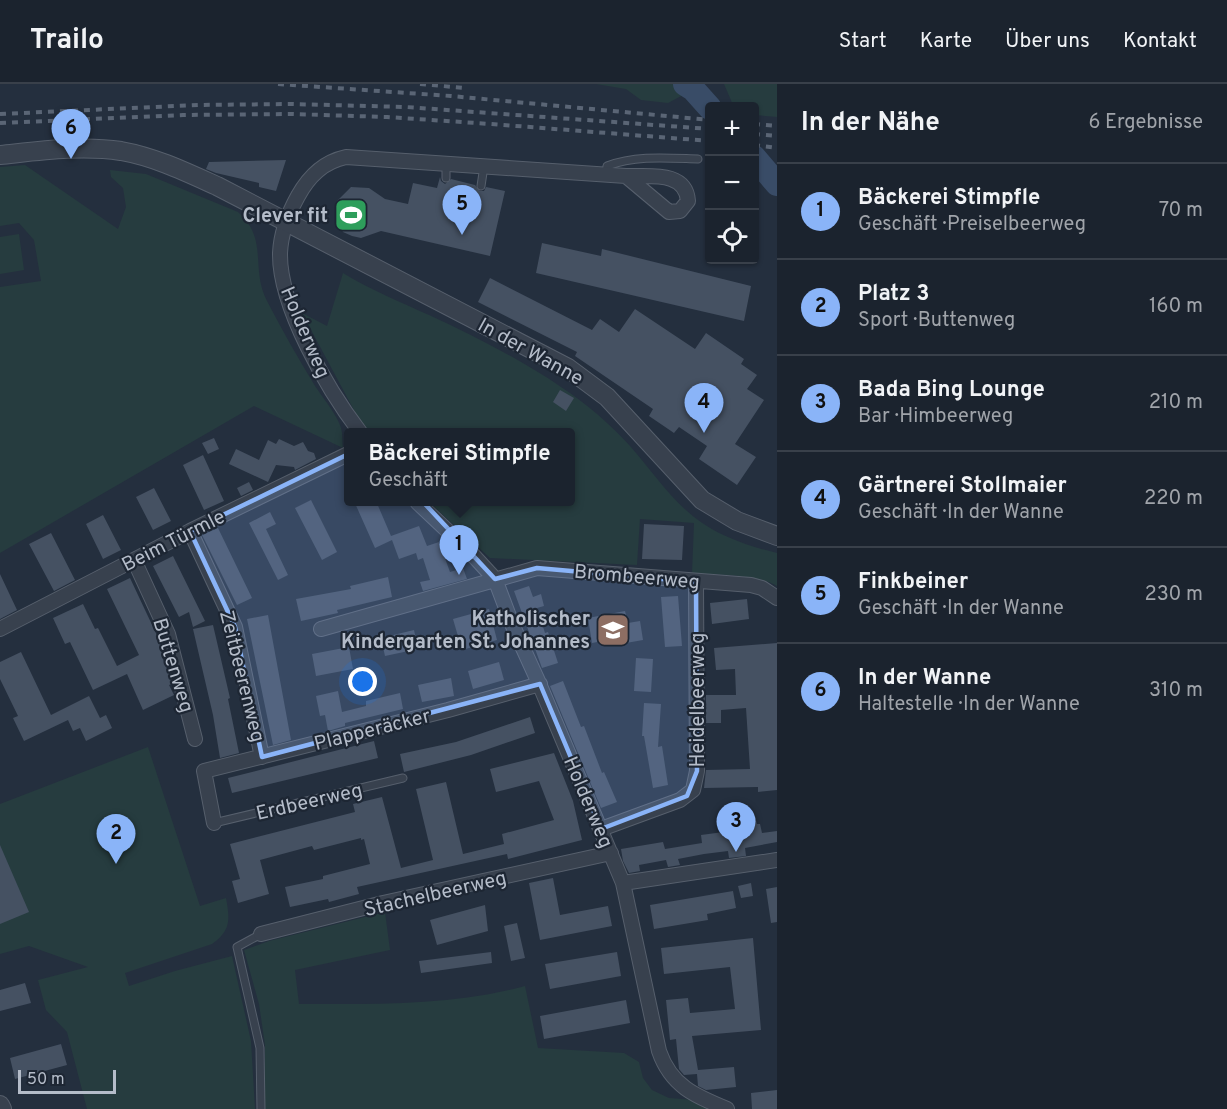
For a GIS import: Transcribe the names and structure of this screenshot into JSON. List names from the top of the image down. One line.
{"streets":{"street":["Holderweg","In der Wanne","Beim Türmle","Brombeerweg","Buttenweg","Zeitbeerenweg","Heidelbeerweg","Plapperäcker","Stachelbeerweg"],"lane":["Erdbeerweg"]},"crossings":[["Holderweg","In der Wanne"],["Holderweg","Brombeerweg"],["Holderweg","Heidelbeerweg"],["Holderweg","Plapperäcker"],["Holderweg","Stachelbeerweg"],["Beim Türmle","Buttenweg"],["Beim Türmle","Zeitbeerenweg"],["Brombeerweg","Heidelbeerweg"],["Zeitbeerenweg","Plapperäcker"],["Plapperäcker","Erdbeerweg"]],"places":{"sports":["Clever fit"],"school or university":["Katholischer Kindergarten St. Johannes"]},"scale_bar":"50 m","page":{"header":"Trailo","nav":["Start","Karte","Über uns","Kontakt"],"heading":["In der Nähe","6 Ergebnisse"],"map_buttons":["+","−"],"pins":["6","5","4","1","3","2"],"list":[{"mark":"1","name":"Bäckerei Stimpfle","note":"Geschäft · Preiselbeerweg","value":"70 m"},{"mark":"2","name":"Platz 3","note":"Sport · Buttenweg","value":"160 m"},{"mark":"3","name":"Bada Bing Lounge","note":"Bar · Himbeerweg","value":"210 m"},{"mark":"4","name":"Gärtnerei Stollmaier","note":"Geschäft · In der Wanne","value":"220 m"},{"mark":"5","name":"Finkbeiner","note":"Geschäft · In der Wanne","value":"230 m"},{"mark":"6","name":"In der Wanne","note":"Haltestelle · In der Wanne","value":"310 m"}],"popup":["Bäckerei Stimpfle","Geschäft"],"scale":"50 m"}}
